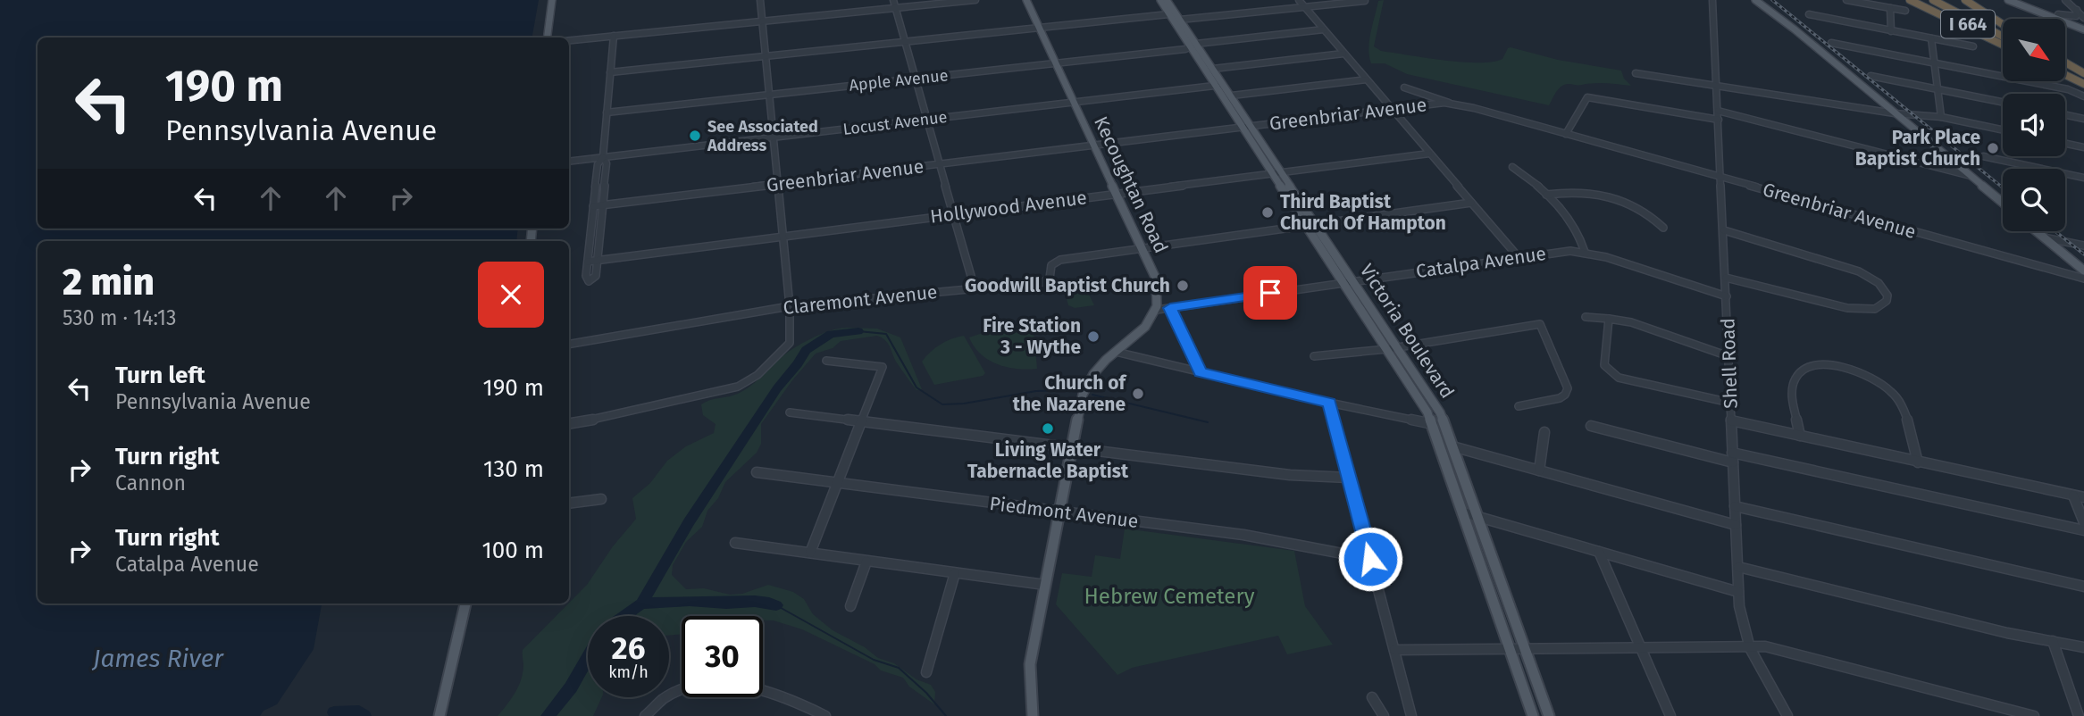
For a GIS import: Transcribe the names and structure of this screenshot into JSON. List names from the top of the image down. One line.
{"streets":{"highway":["I 664"],"main road":["Kecoughtan Road","Victoria Boulevard"],"street":["Apple Avenue","Greenbriar Avenue","Locust Avenue","Hollywood Avenue","Catalpa Avenue","Claremont Avenue","Shell Road","Piedmont Avenue"]},"crossings":[["Apple Avenue","Kecoughtan Road"],["Apple Avenue","Victoria Boulevard"],["Greenbriar Avenue","Kecoughtan Road"],["Greenbriar Avenue","Victoria Boulevard"],["Greenbriar Avenue","Shell Road"],["Locust Avenue","Kecoughtan Road"],["Locust Avenue","Victoria Boulevard"],["Kecoughtan Road","Hollywood Avenue"],["Kecoughtan Road","Catalpa Avenue"],["Kecoughtan Road","Claremont Avenue"],["Hollywood Avenue","Victoria Boulevard"],["Catalpa Avenue","Victoria Boulevard"],["Catalpa Avenue","Shell Road"]],"water":["James River"],"parks":["Hebrew Cemetery"],"places":["See Associated Address","Park Place Baptist Church","Third Baptist Church Of Hampton","Goodwill Baptist Church","Fire Station 3 - Wythe","Church of the Nazarene","Living Water Tabernacle Baptist"],"north":"bottom right","page":{"turn":["190 m","Pennsylvania Avenue"],"heading":["2 min","530 m · 14:13"],"list":[{"name":"Turn left","note":"Pennsylvania Avenue","value":"190 m"},{"name":"Turn right","note":"Cannon","value":"130 m"},{"name":"Turn right","note":"Catalpa Avenue","value":"100 m"}],"speed":"26 km/h","limit":"30"}}
